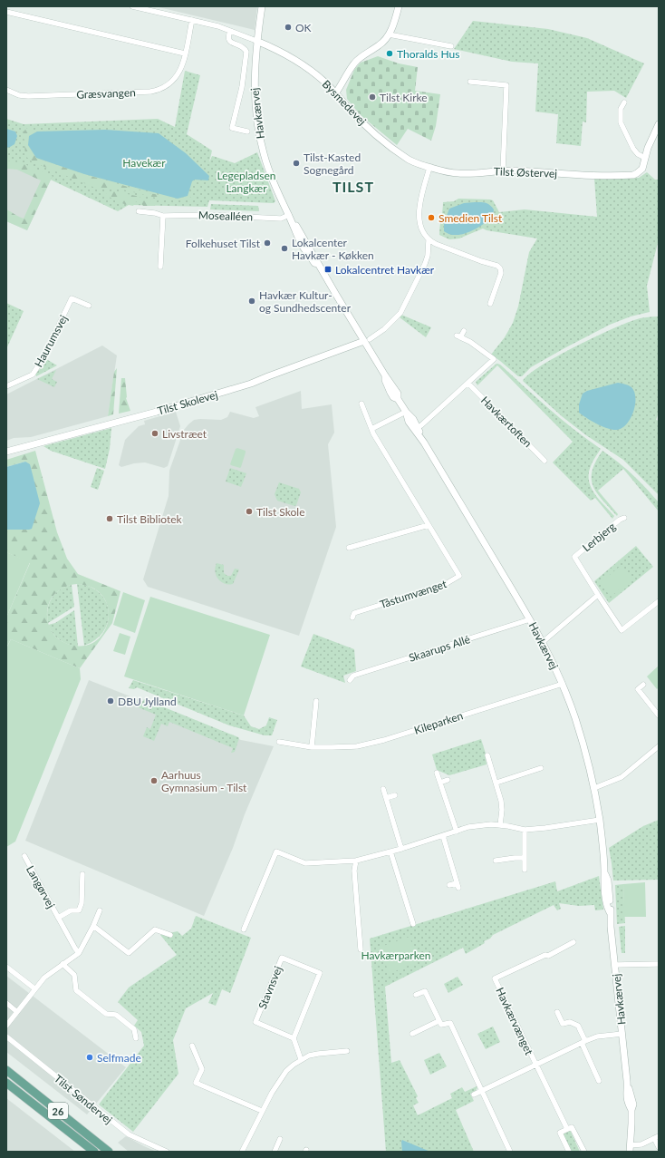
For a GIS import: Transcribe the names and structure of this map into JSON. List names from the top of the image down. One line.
{"streets":{"main road":["26"],"street":["Græsvangen","Bysmedevej","Havkærvej","Tilst Østervej","Mosealléen","Haurumsvej","Tilst Skolevej","Havkærtoften","Lerbjerg","Tåstumvænget","Skaarups Allé","Kileparken","Langørvej","Stavnsvej","Havkærvænget","Tilst Søndervej"]},"crossings":[["Bysmedevej","Havkærvej"],["Bysmedevej","Tilst Østervej"],["Havkærvej","Mosealléen"],["Havkærvej","Tilst Skolevej"],["Havkærvej","Skaarups Allé"],["Havkærvej","Kileparken"],["Havkærvej","Havkærvænget"]],"districts":["TILST"],"parks":["Havekær","Legepladsen Langkær","Havkærparken"],"places":{"other":["OK","Thoralds Hus","Tilst Kirke","Tilst-Kasted Sognegård","Smedien Tilst","Folkehuset Tilst","Lokalcenter Havkær - Køkken","Havkær Kultur- og Sundhedscenter","Livstræet","Tilst Skole","Tilst Bibliotek","DBU Jylland","Aarhuus Gymnasium - Tilst","Selfmade"],"transit":["Lokalcentret Havkær"]}}
